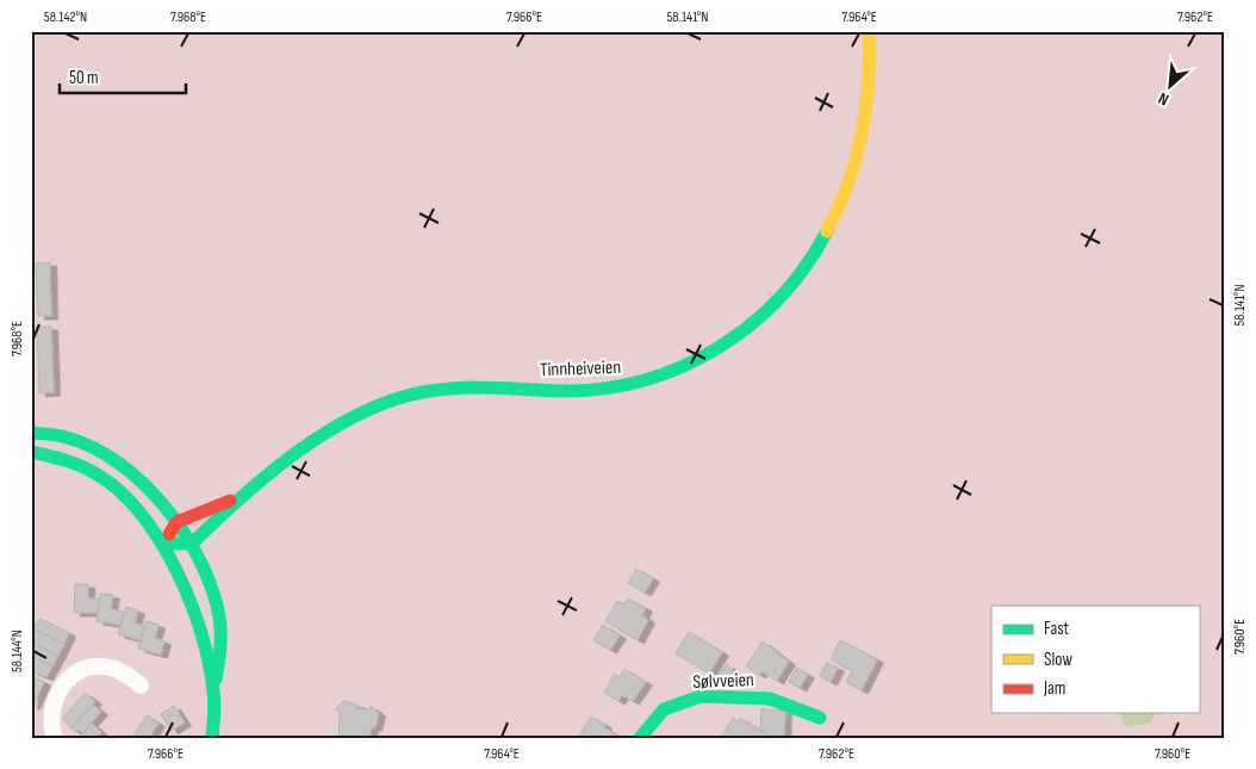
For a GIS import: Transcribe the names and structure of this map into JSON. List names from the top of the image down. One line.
{"streets":{"street":["Tinnheiveien","Sølvveien"]},"legend":["Fast","Slow","Jam"],"scale_bar":"50 m","north":"bottom left","coordinates":["58.142°N","7.968°E","7.966°E","58.141°N","7.964°E","7.962°E","7.960°E","58.144°N"]}
